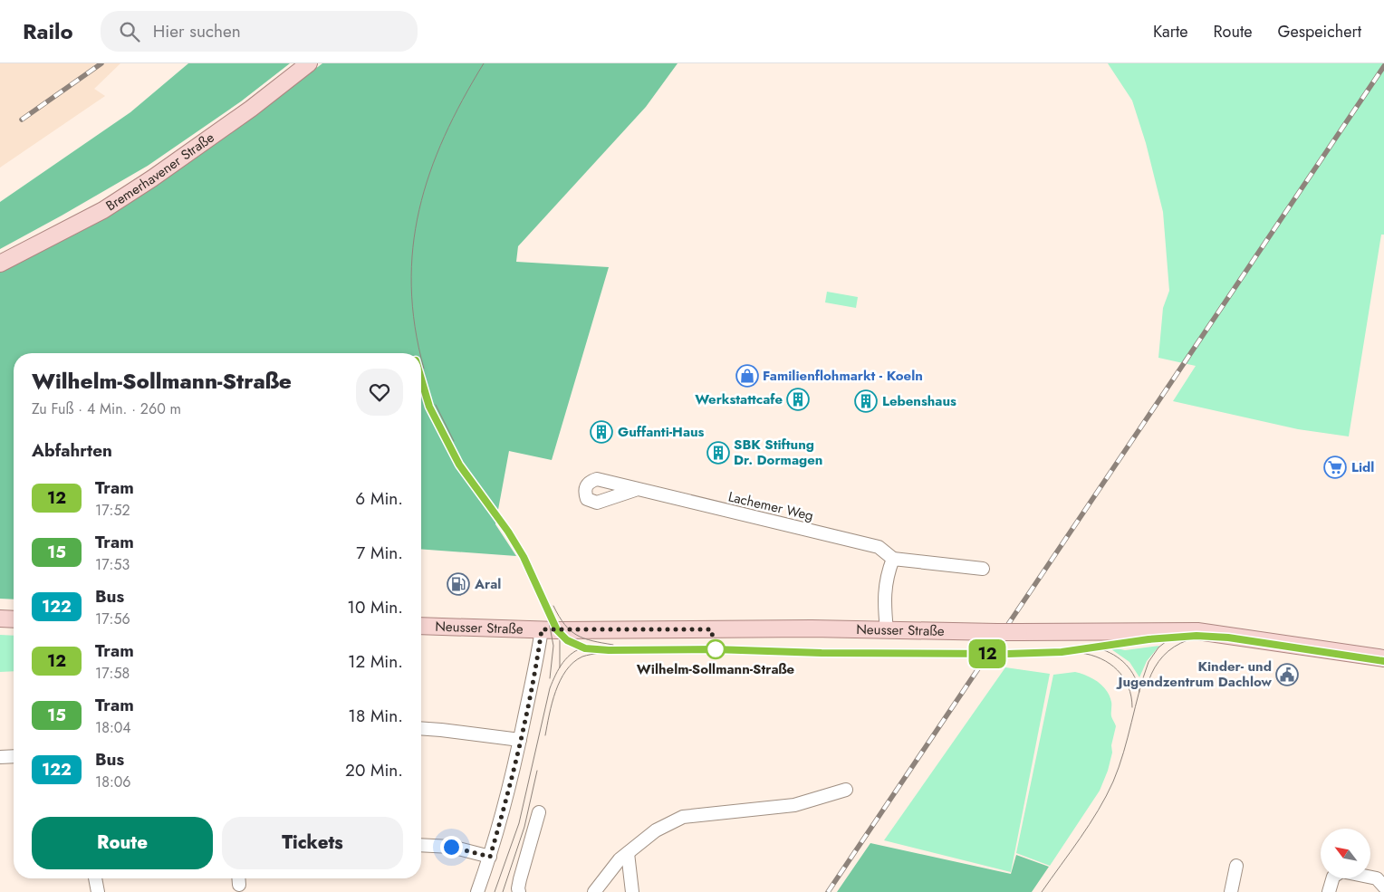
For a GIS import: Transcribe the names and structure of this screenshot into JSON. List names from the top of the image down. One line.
{"streets":{"main road":["Bremerhavener Straße","Neusser Straße"],"street":["Lachemer Weg"]},"places":{"shop":["Familienflohmarkt - Koeln"],"building":["Werkstattcafe","Lebenshaus","Guffanti-Haus","SBK Stiftung Dr. Dormagen"],"supermarket":["Lidl"],"fuel station":["Aral"],"other":["Wilhelm-Sollmann-Straße"],"public building":["Kinder- und Jugendzentrum Dachlow"]},"lines":["tram line 12"],"north":"top left","page":{"header":"Railo","search":"Hier suchen","nav":["Karte","Route","Gespeichert"],"on_map":"12","heading":[["Wilhelm-Sollmann-Straße","Zu Fuß · 4 Min. · 260 m"],"Abfahrten"],"list":[{"mark":"12","name":"Tram","note":"17:52","value":"6 Min."},{"mark":"15","name":"Tram","note":"17:53","value":"7 Min."},{"mark":"122","name":"Bus","note":"17:56","value":"10 Min."},{"mark":"12","name":"Tram","note":"17:58","value":"12 Min."},{"mark":"15","name":"Tram","note":"18:04","value":"18 Min."},{"mark":"122","name":"Bus","note":"18:06","value":"20 Min."}],"buttons":["Route","Tickets"]}}
